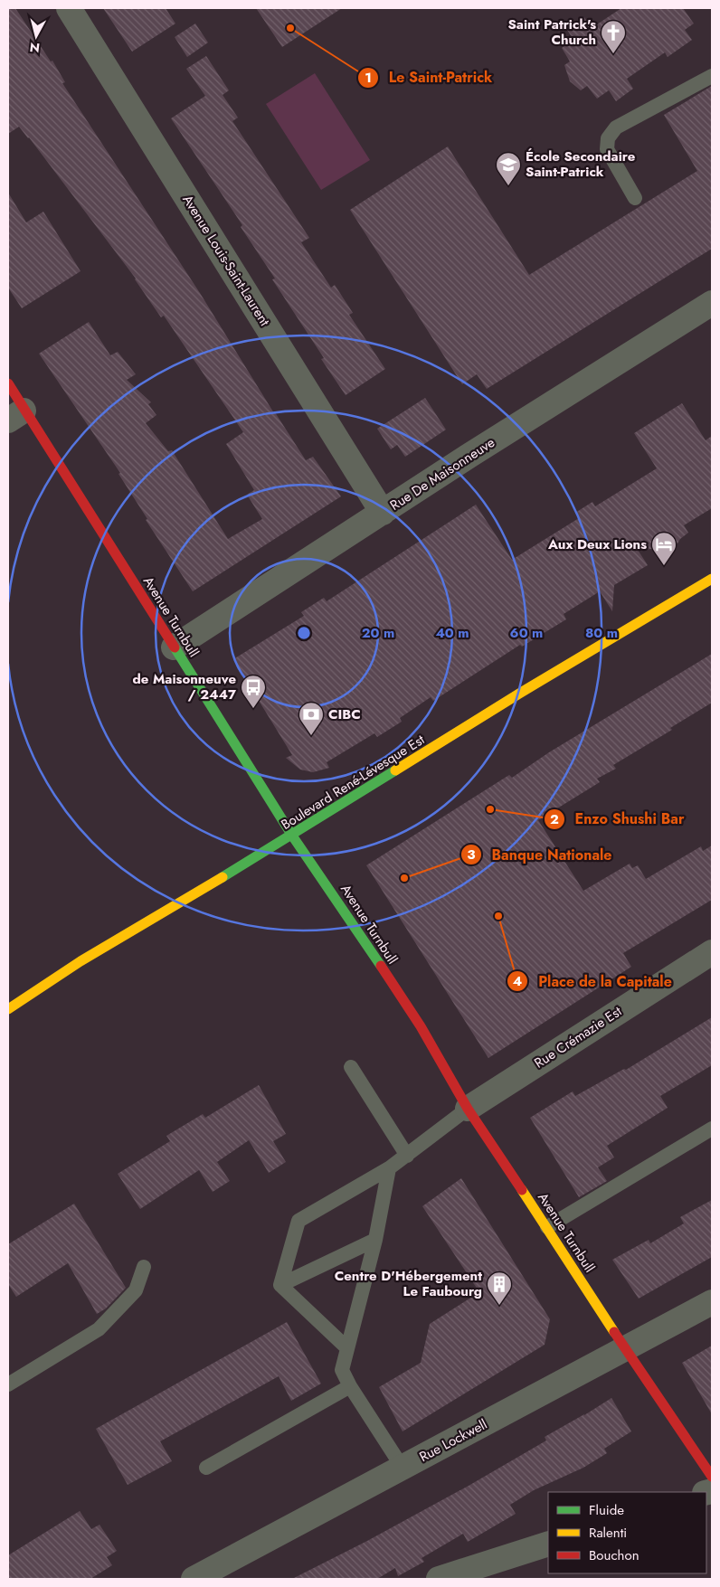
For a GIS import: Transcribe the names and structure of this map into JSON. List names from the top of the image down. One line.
{"streets":{"street":["Avenue Louis-Saint-Laurent","Rue De Maisonneuve","Avenue Turnbull","Boulevard René-Lévesque Est","Rue Crémazie Est","Rue Lockwell"]},"crossings":[["Avenue Louis-Saint-Laurent","Rue De Maisonneuve"],["Rue De Maisonneuve","Avenue Turnbull"],["Avenue Turnbull","Boulevard René-Lévesque Est"],["Avenue Turnbull","Rue Crémazie Est"],["Avenue Turnbull","Rue Lockwell"]],"places":{"other":["Le Saint-Patrick","Enzo Shushi Bar","Banque Nationale","Place de la Capitale"],"church":["Saint Patrick's Church"],"school or university":["École Secondaire Saint-Patrick"],"hotel":["Aux Deux Lions"],"bus stop":["de Maisonneuve / 2447"],"bank":["CIBC"],"building":["Centre D'Hébergement Le Faubourg"]},"legend":["Fluide","Ralenti","Bouchon"],"north":"bottom","rings":["20 m","40 m","60 m","80 m"]}
